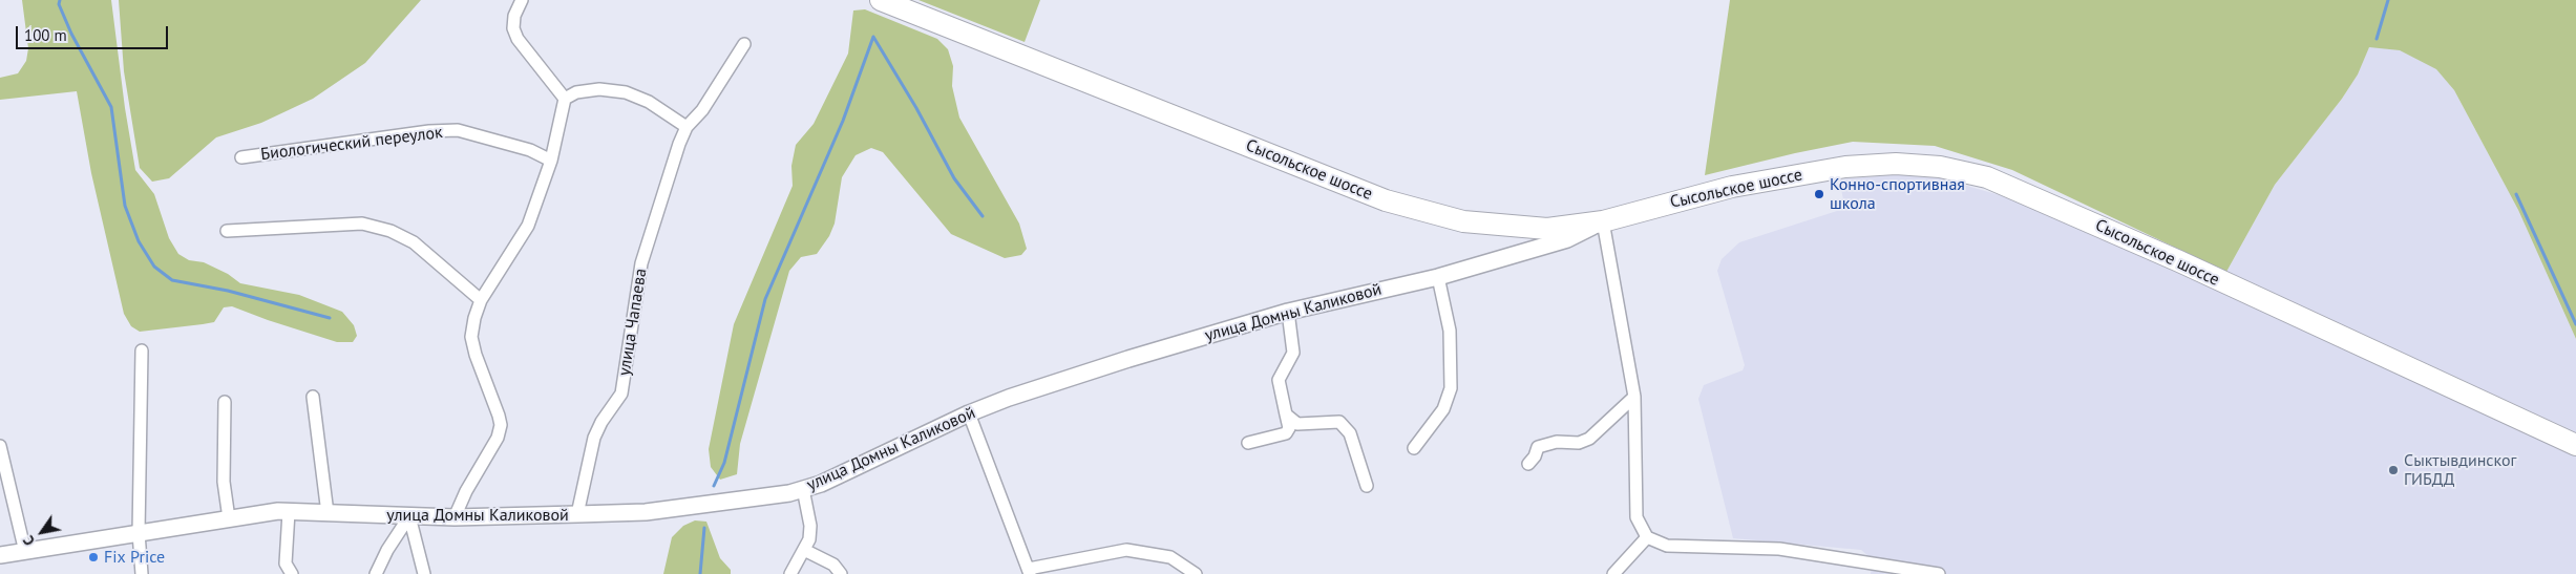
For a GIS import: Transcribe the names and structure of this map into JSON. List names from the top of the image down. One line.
{"streets":{"highway":["Сысольское шоссе"],"main road":["улица Домны Каликовой"],"street":["Биологический переулок","улица Чапаева"]},"crossings":[["Сысольское шоссе","улица Домны Каликовой"],["улица Домны Каликовой","улица Чапаева"]],"places":["Конно-спортивная школа","Сыктывдинског ГИБДД","Fix Price"],"scale_bar":"100 m","north":"bottom left"}
